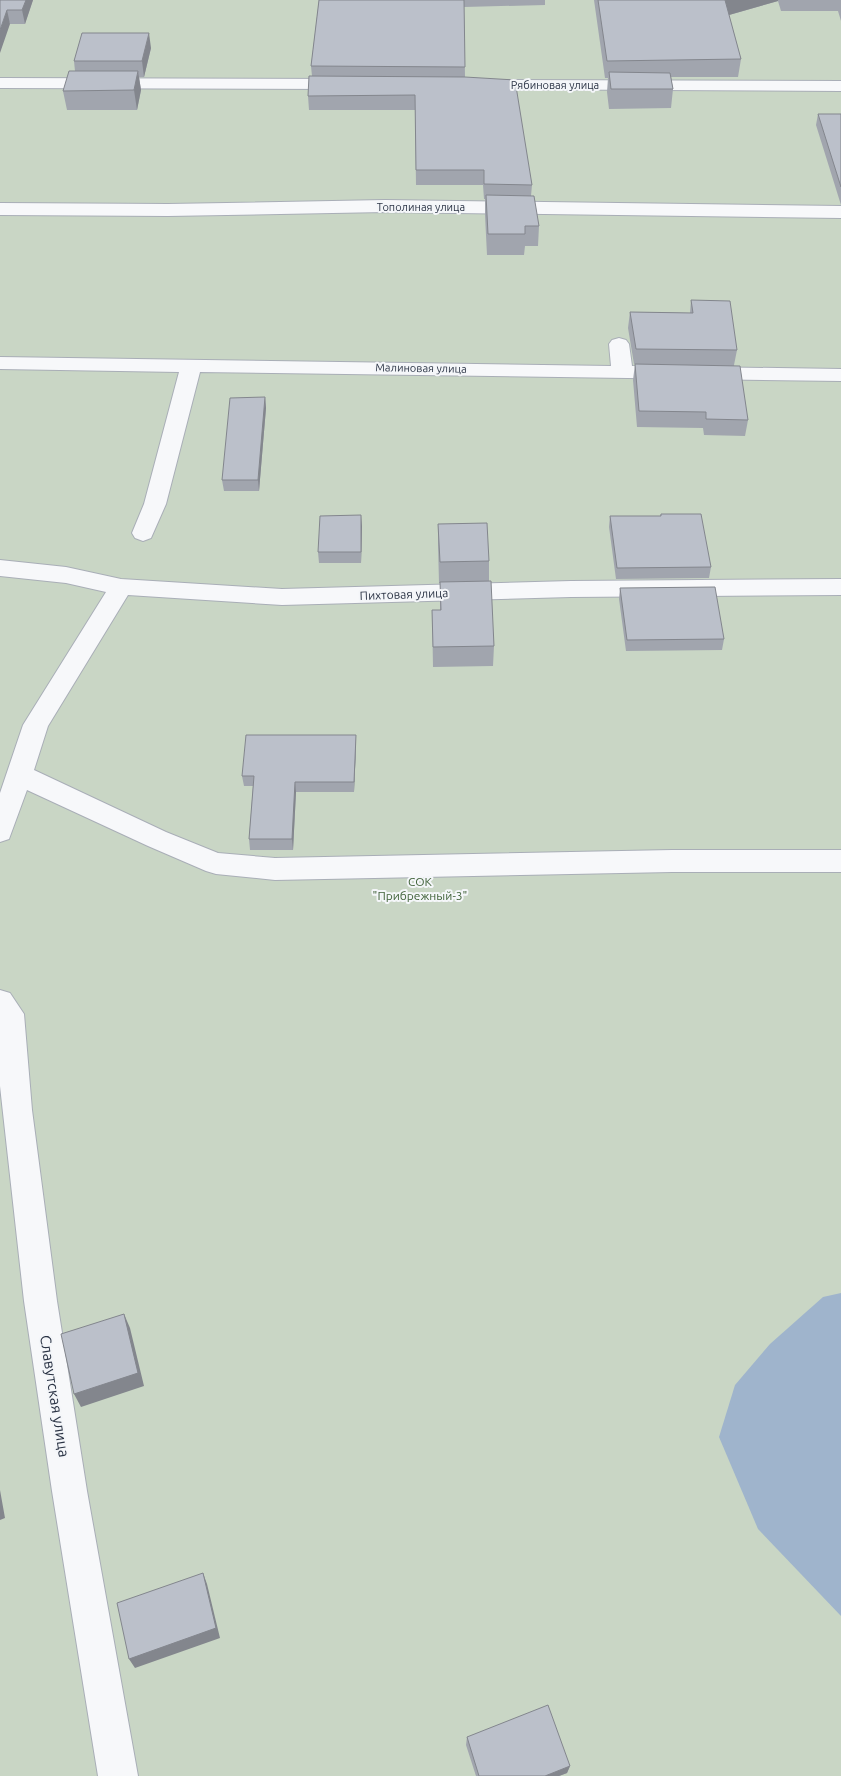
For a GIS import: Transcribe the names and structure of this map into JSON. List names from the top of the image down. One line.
{"streets":{"street":["Рябиновая улица","Тополиная улица","Малиновая улица","Пихтовая улица","Славутская улица"]},"parks":["СОК \"Прибрежный-3\""]}
